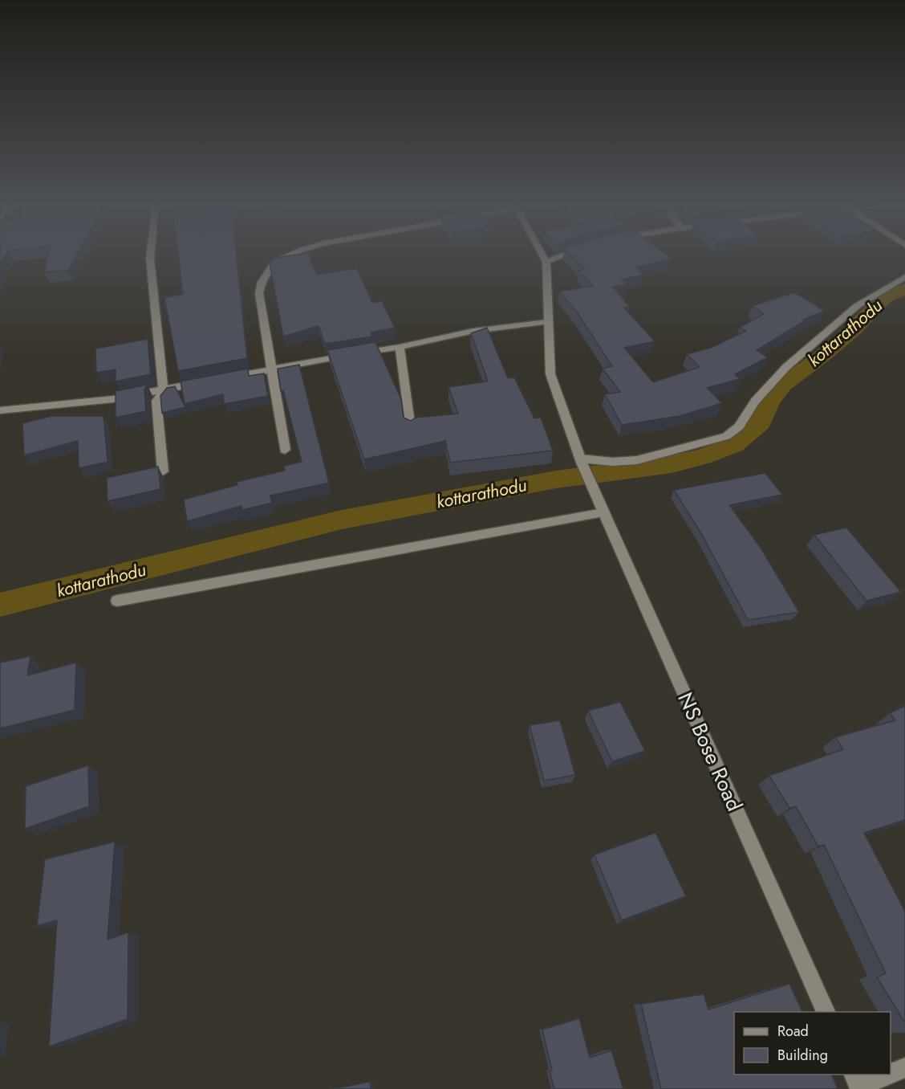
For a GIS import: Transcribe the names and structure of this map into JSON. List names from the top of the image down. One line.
{"streets":{"street":["NS Bose Road"]},"water":["kottarathodu"],"legend":["Road","Building"]}
